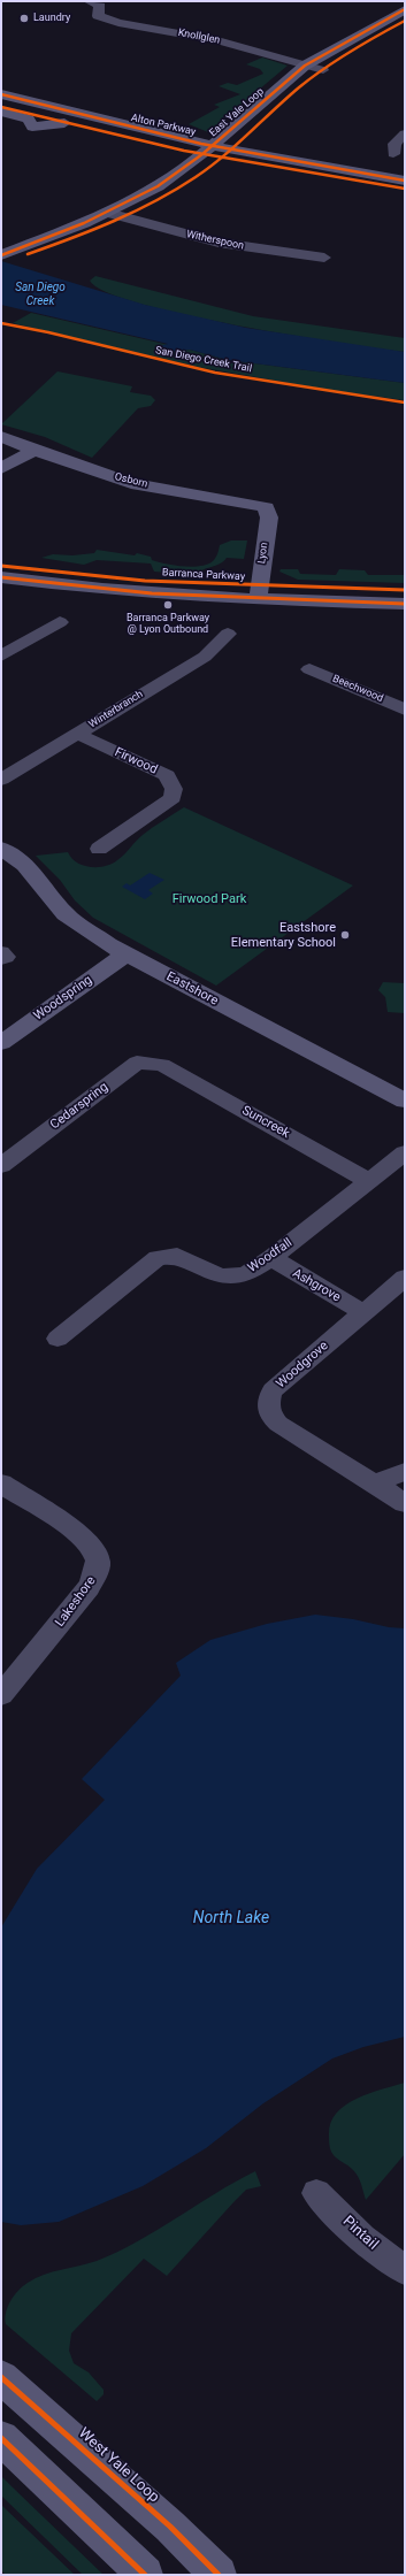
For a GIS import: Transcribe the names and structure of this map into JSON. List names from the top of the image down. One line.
{"streets":{"main road":["East Yale Loop","Alton Parkway","Osborn","Lyon","Barranca Parkway","Eastshore","Woodspring","West Yale Loop"],"street":["Knollglen","Witherspoon","Beechwood","Winterbranch","Firwood","Cedarspring","Suncreek","Woodfall","Ashgrove","Woodgrove","Lakeshore","Pintail"],"cycle path":["San Diego Creek Trail"]},"crossings":[["Knollglen","East Yale Loop"],["East Yale Loop","Alton Parkway"],["East Yale Loop","Witherspoon"],["Osborn","Lyon"],["Lyon","Barranca Parkway"],["Winterbranch","Firwood"],["Eastshore","Woodspring"],["Cedarspring","Suncreek"],["Suncreek","Woodfall"],["Woodfall","Ashgrove"],["Ashgrove","Woodgrove"]],"water":["San Diego Creek","North Lake"],"parks":["Firwood Park"],"places":["Laundry","Barranca Parkway @ Lyon Outbound","Eastshore Elementary School"]}
